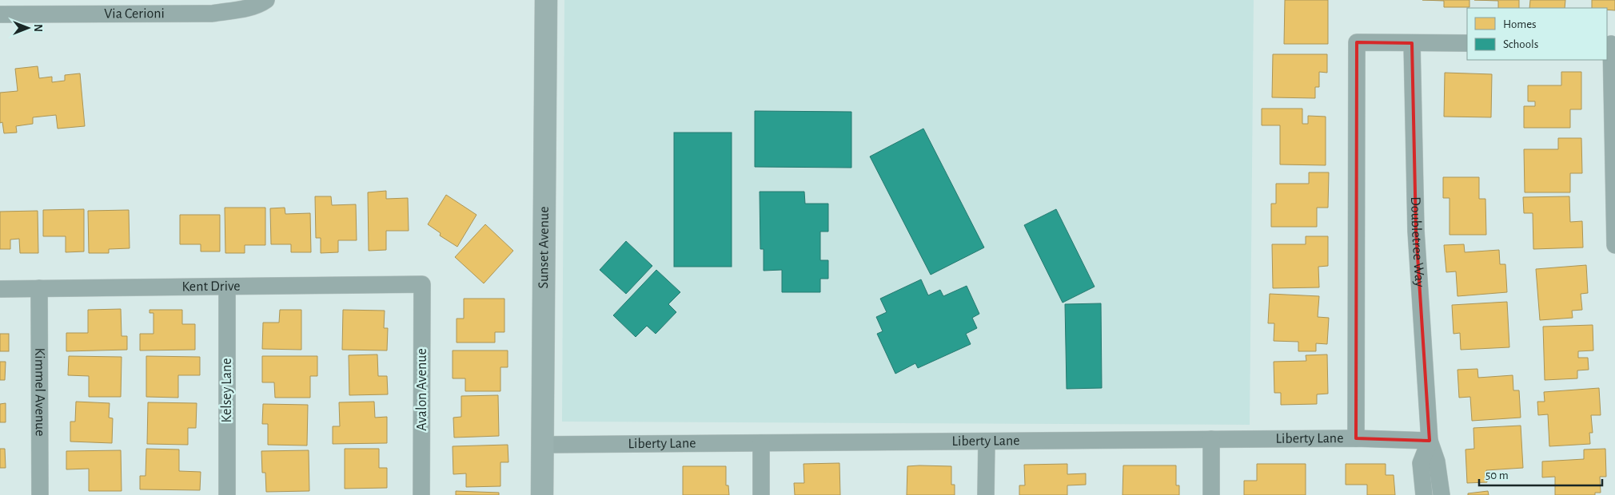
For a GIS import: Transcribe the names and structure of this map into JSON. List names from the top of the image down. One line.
{"streets":{"main road":["Sunset Avenue"],"street":["Via Cerioni","Doubletree Way","Kent Drive","Avalon Avenue","Kelsey Lane","Kimmel Avenue","Liberty Lane"]},"crossings":[["Doubletree Way","Liberty Lane"],["Sunset Avenue","Liberty Lane"],["Kent Drive","Avalon Avenue"],["Kent Drive","Kelsey Lane"],["Kent Drive","Kimmel Avenue"]],"legend":["Homes","Schools"],"scale_bar":"50 m","north":"right"}
